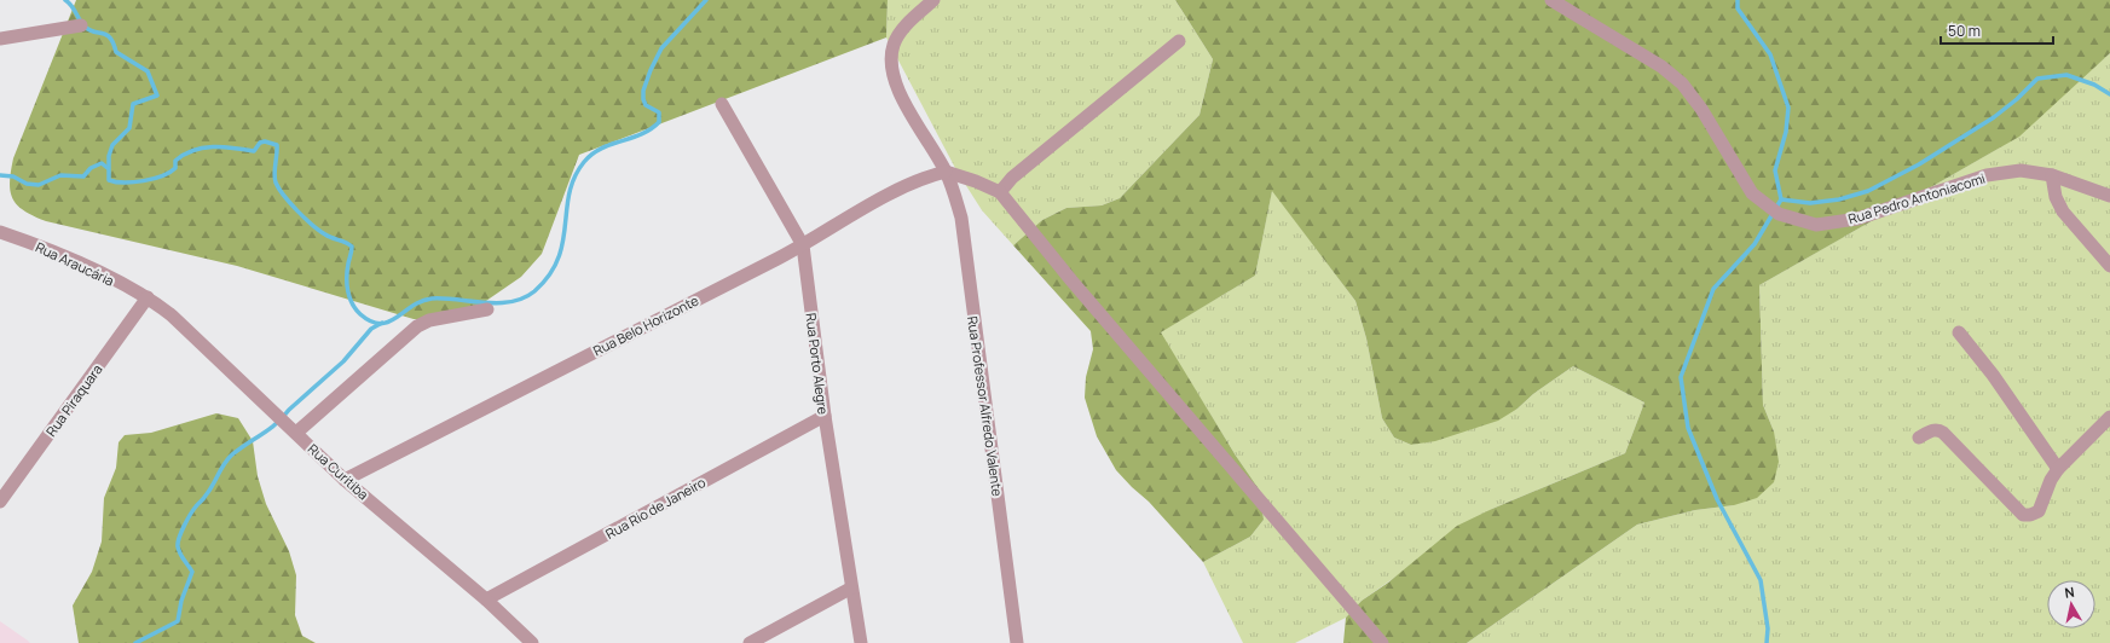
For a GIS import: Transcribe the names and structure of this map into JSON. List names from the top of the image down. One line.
{"streets":{"street":["Rua Pedro Antoniacomi","Rua Araucária","Rua Belo Horizonte","Rua Porto Alegre","Rua Piraquara","Rua Professor Alfredo Valente","Rua Curitiba","Rua Rio de Janeiro"]},"crossings":[["Rua Araucária","Rua Piraquara"],["Rua Araucária","Rua Curitiba"],["Rua Belo Horizonte","Rua Porto Alegre"],["Rua Belo Horizonte","Rua Professor Alfredo Valente"],["Rua Belo Horizonte","Rua Curitiba"],["Rua Porto Alegre","Rua Rio de Janeiro"],["Rua Piraquara","Rua Curitiba"],["Rua Curitiba","Rua Rio de Janeiro"]],"scale_bar":"50 m","north":"top"}
